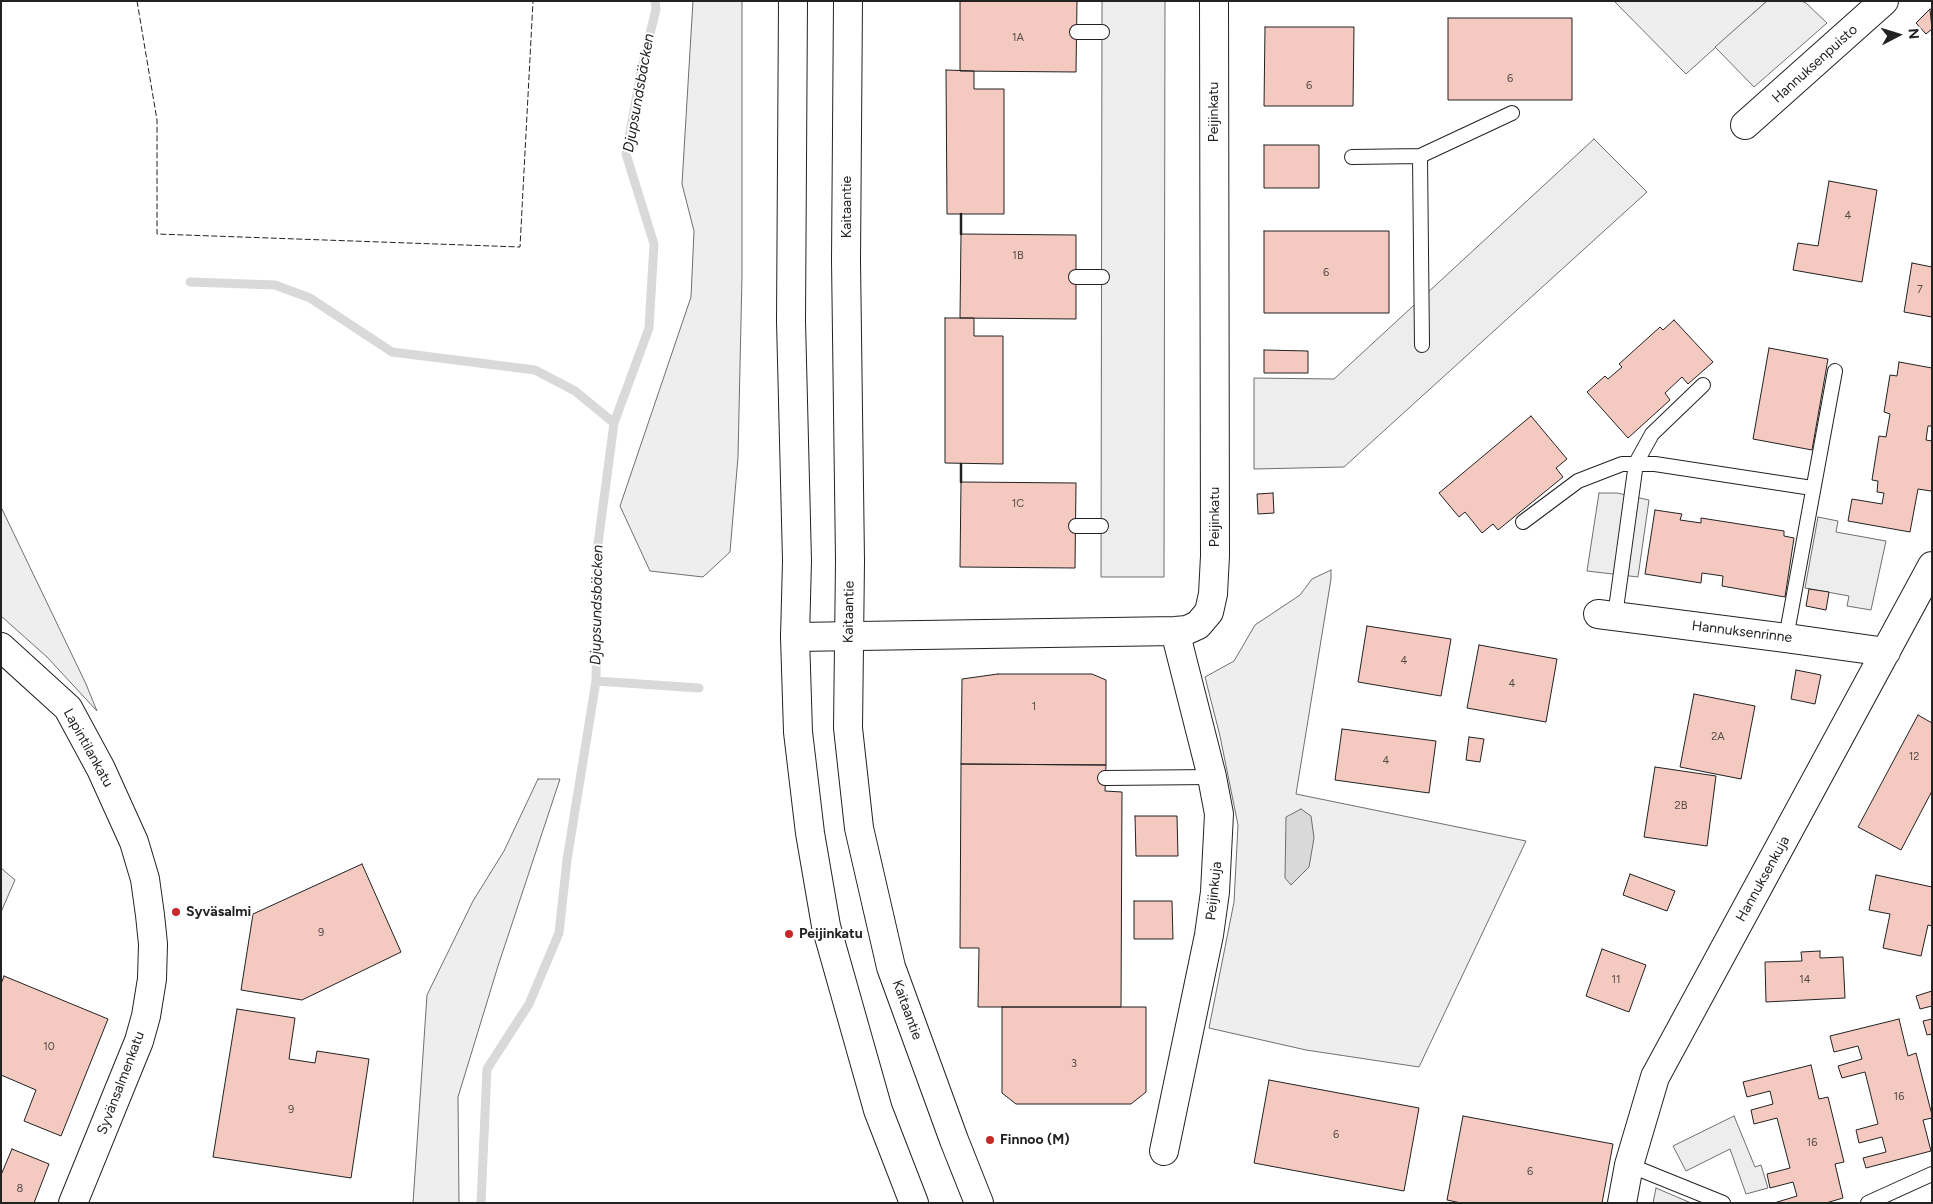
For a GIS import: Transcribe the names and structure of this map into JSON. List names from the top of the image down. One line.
{"streets":{"street":["Hannuksenpuisto","Peijinkatu","Kaitaantie","Hannuksenrinne","Lapintilankatu","Hannuksenkuja","Peijinkuja","Syvänsalmenkatu"]},"crossings":[["Peijinkatu","Kaitaantie"],["Peijinkatu","Peijinkuja"],["Hannuksenrinne","Hannuksenkuja"],["Lapintilankatu","Syvänsalmenkatu"]],"water":["Djupsundsbäcken"],"places":["Syväsalmi","Peijinkatu","Finnoo (M)"],"house_numbers":["1A","6","6","4","1B","6","7","1C","4","4","1","2A","12","4","2B","9","11","14","10","3","16","9","6","16","6","8"],"north":"right"}
